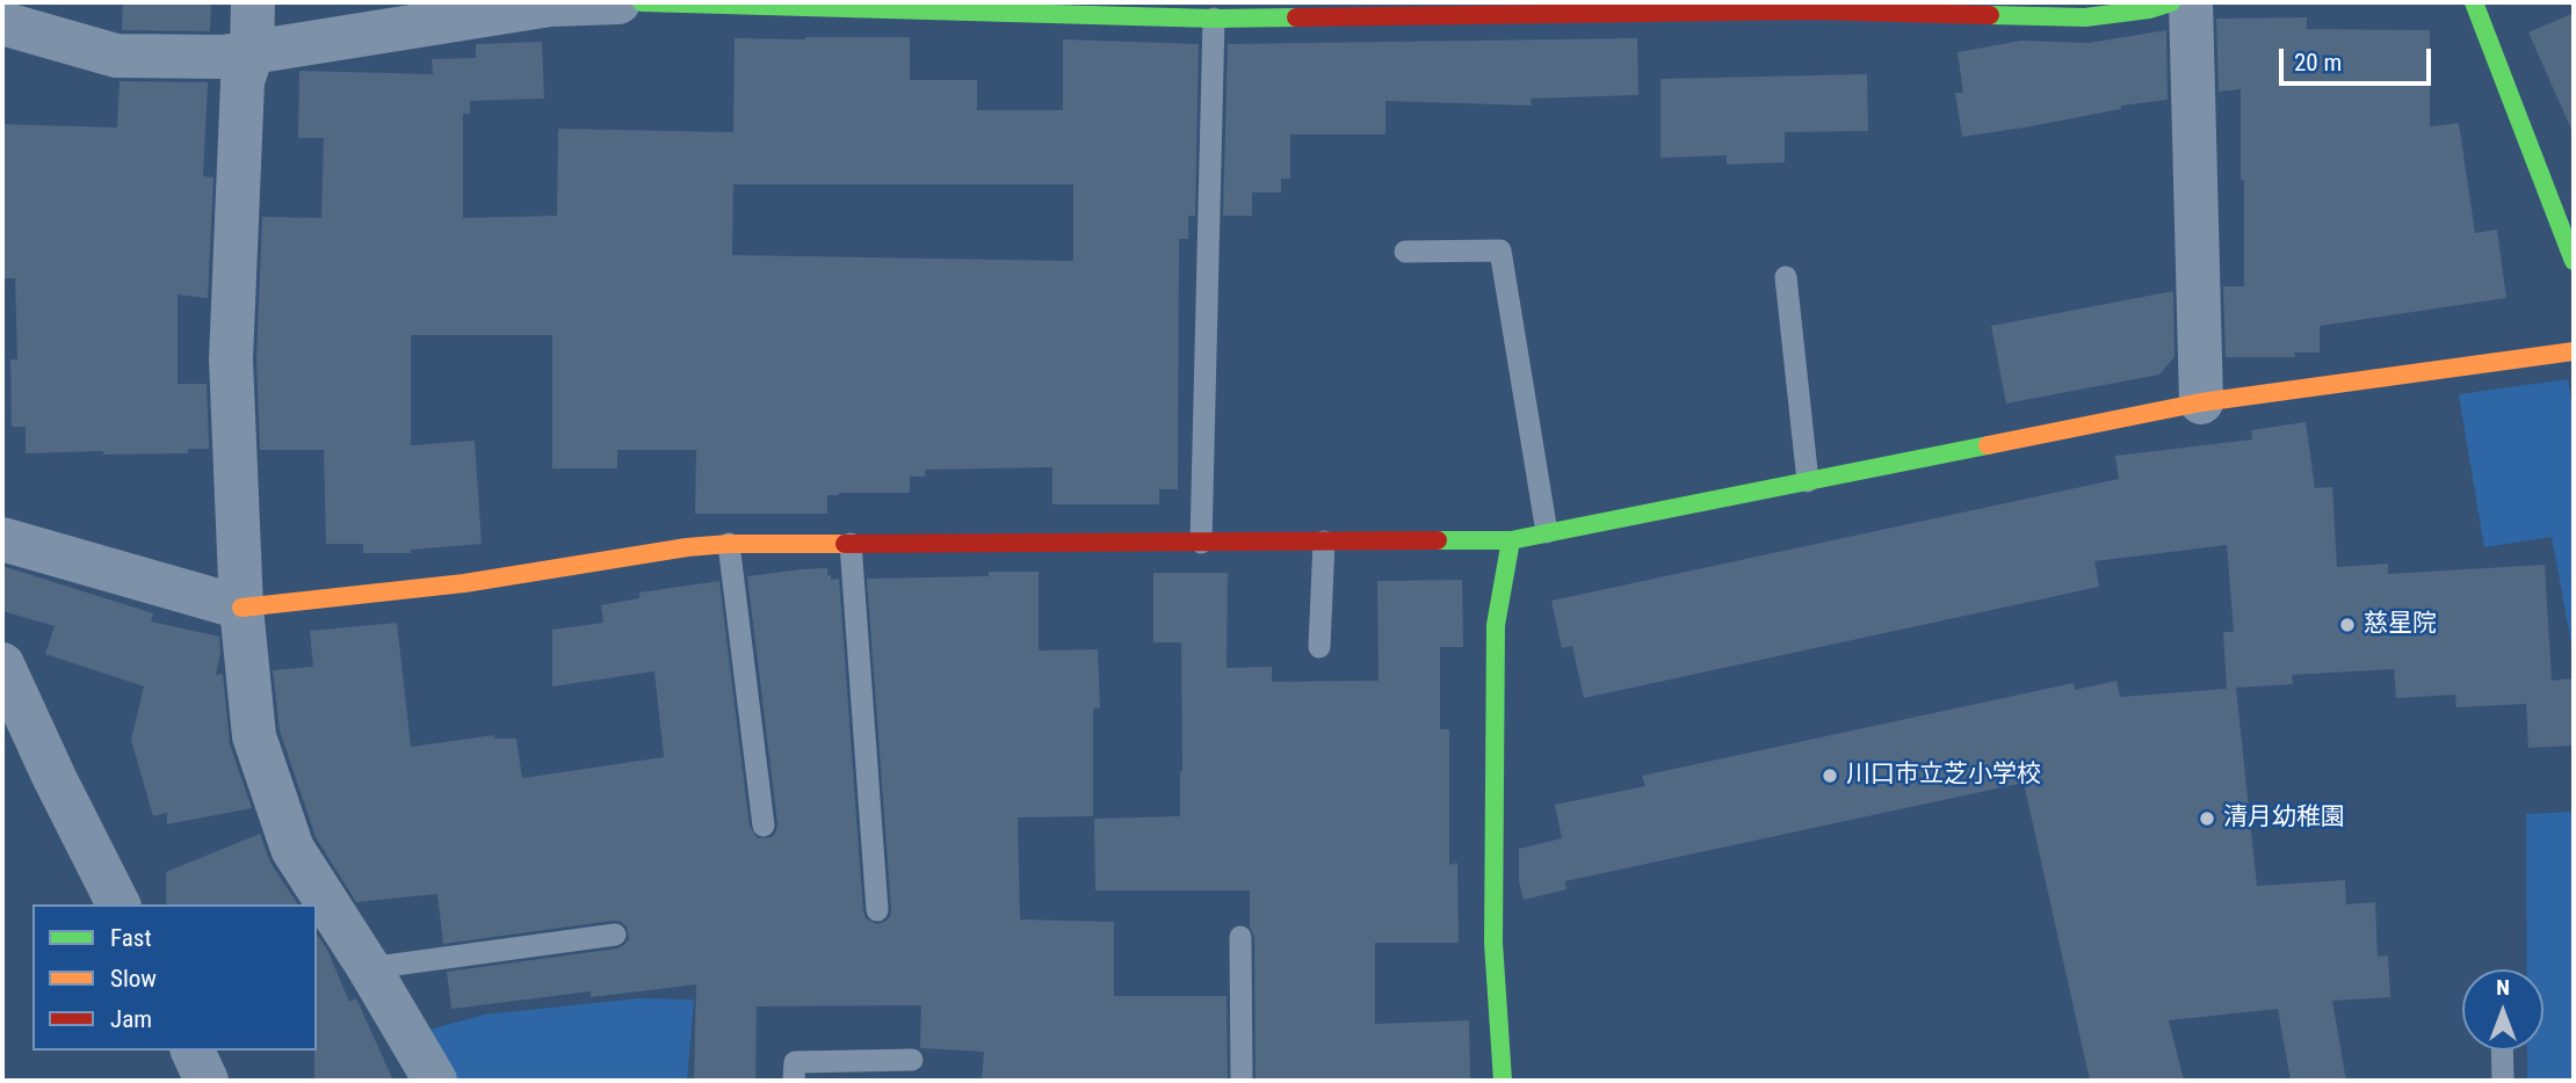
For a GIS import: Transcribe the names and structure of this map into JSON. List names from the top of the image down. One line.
{"places":["慈星院","川口市立芝小学校","清月幼稚園"],"legend":["Fast","Slow","Jam"],"scale_bar":"20 m","north":"top"}
